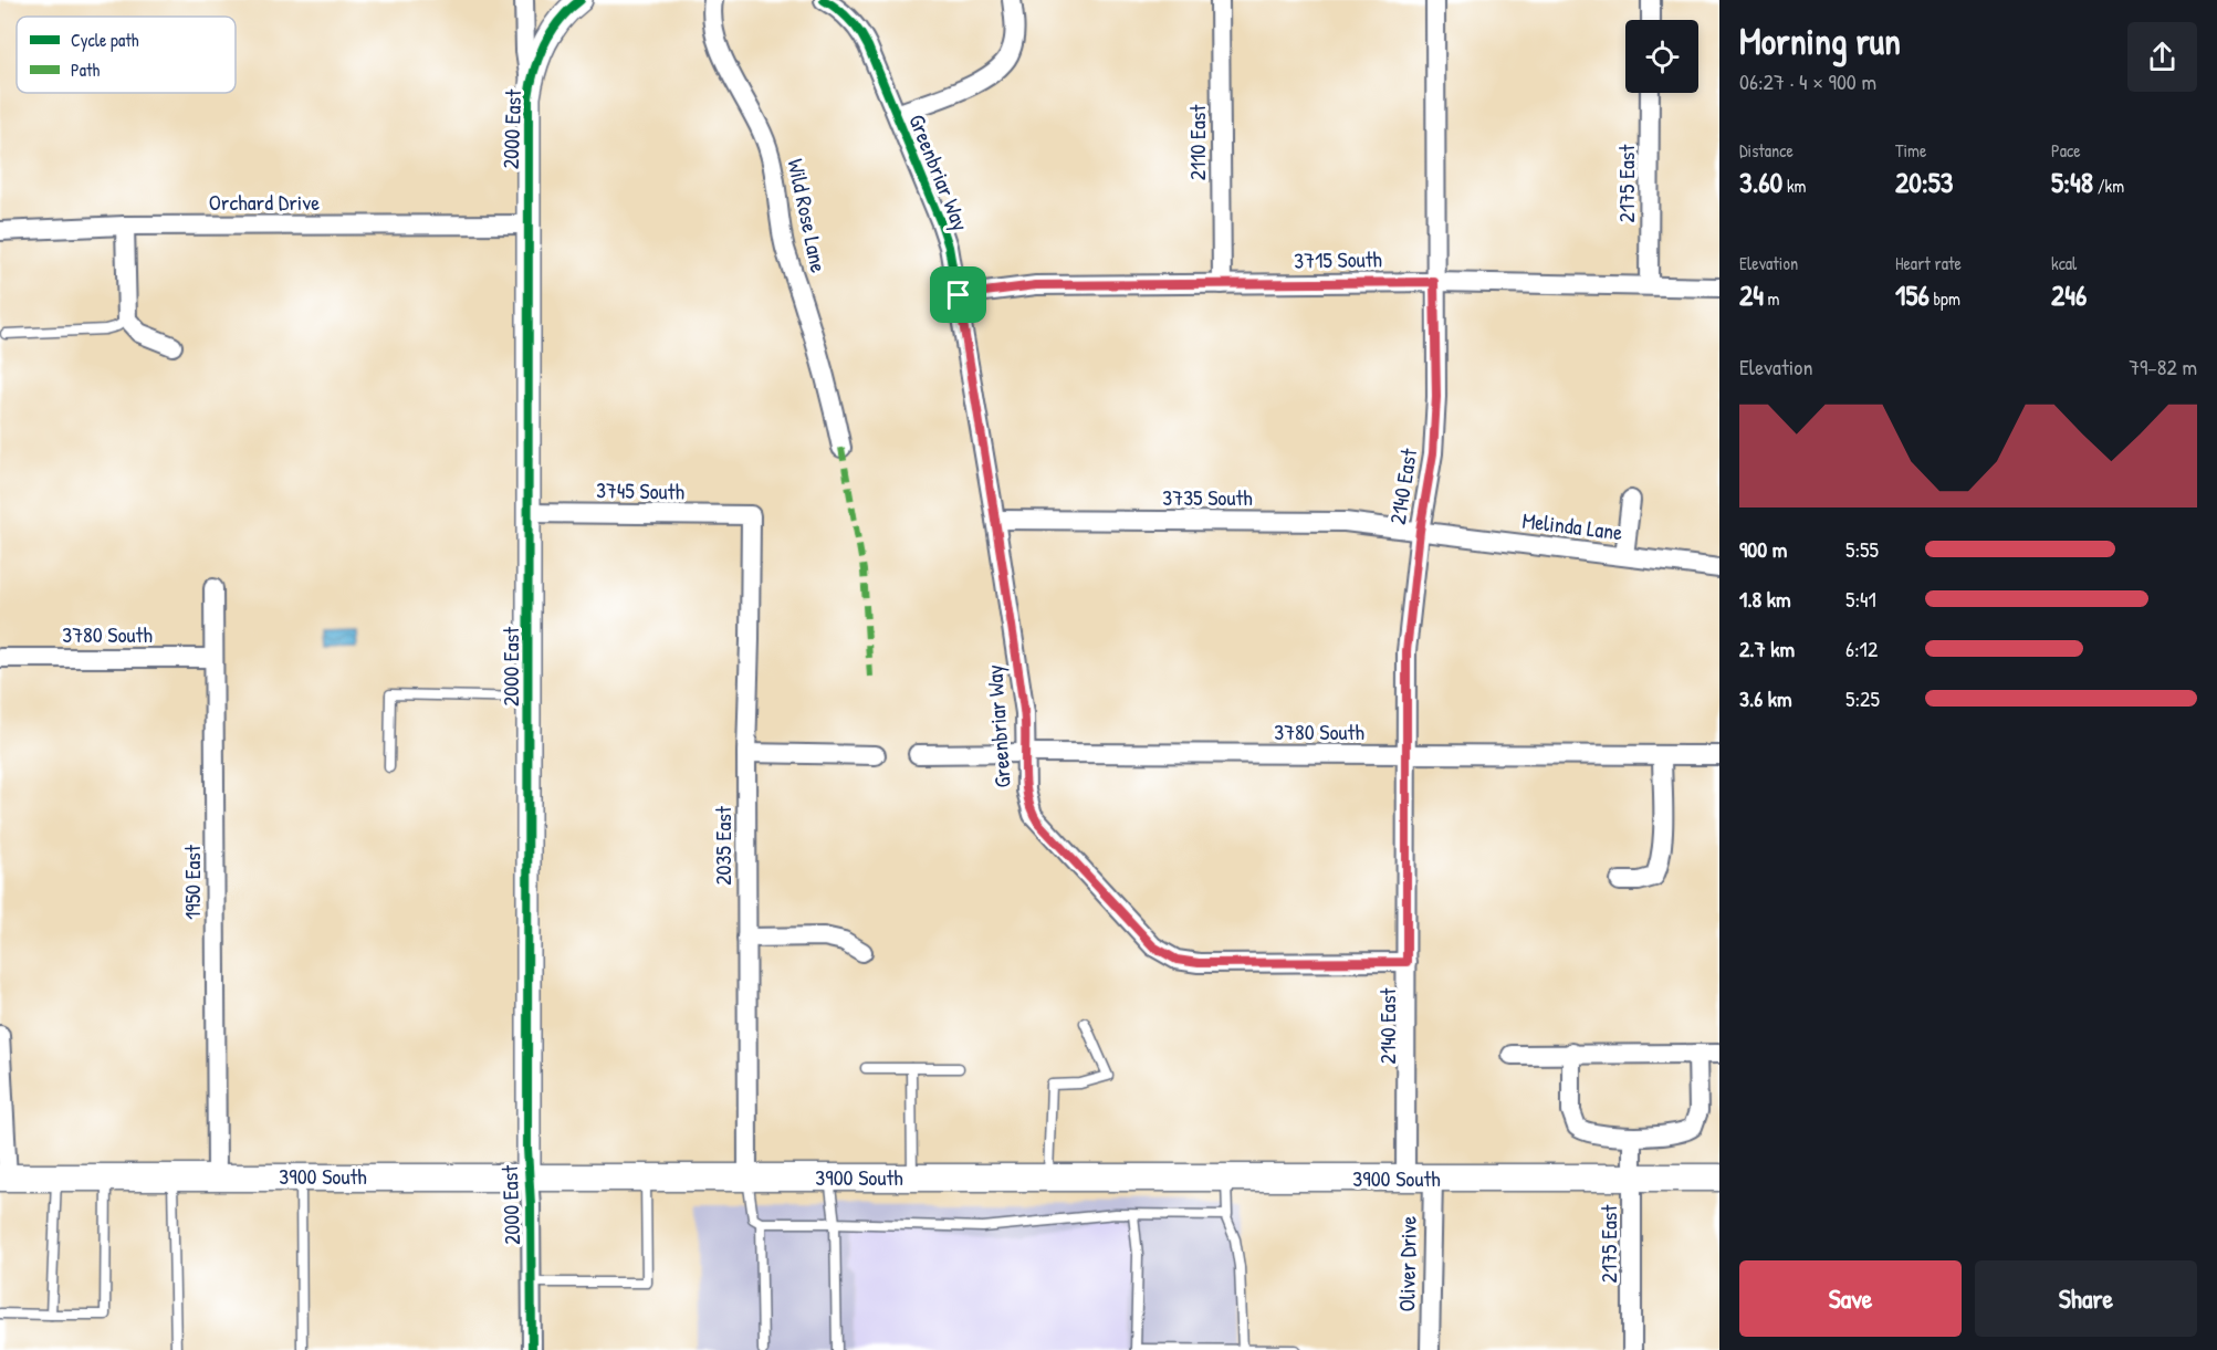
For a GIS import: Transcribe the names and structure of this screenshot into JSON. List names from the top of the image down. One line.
{"streets":{"main road":["3900 South"],"street":["2000 East","2110 East","Greenbriar Way","2175 East","Orchard Drive","Wild Rose Lane","3715 South","2140 East","3745 South","3735 South","Melinda Lane","3780 South","2035 East","1950 East","Oliver Drive"]},"crossings":[["2000 East","Orchard Drive"],["2000 East","3745 South"],["2000 East","3900 South"],["2110 East","3715 South"],["Greenbriar Way","3715 South"],["Greenbriar Way","2140 East"],["Greenbriar Way","3735 South"],["Greenbriar Way","3780 South"],["2175 East","3715 South"],["2175 East","3900 South"],["3715 South","2140 East"],["2140 East","3735 South"],["2140 East","Melinda Lane"],["2140 East","3780 South"],["2140 East","3900 South"],["3745 South","2035 East"],["3735 South","Melinda Lane"],["3780 South","1950 East"],["2035 East","3900 South"],["1950 East","3900 South"],["3900 South","Oliver Drive"]],"legend":["Cycle path","Path"],"page":{"heading":["Morning run","06:27 · 4 × 900 m"],"stats":[["Distance","3.60 km"],["Time","20:53"],["Pace","5:48 /km"],["Elevation","24 m"],["Heart rate","156 bpm"],["kcal","246"]],"chart":["Elevation","79–82 m"],"list":[{"name":"900 m","note":"5:55"},{"name":"1.8 km","note":"5:41"},{"name":"2.7 km","note":"6:12"},{"name":"3.6 km","note":"5:25"}],"buttons":["Save","Share"]}}
